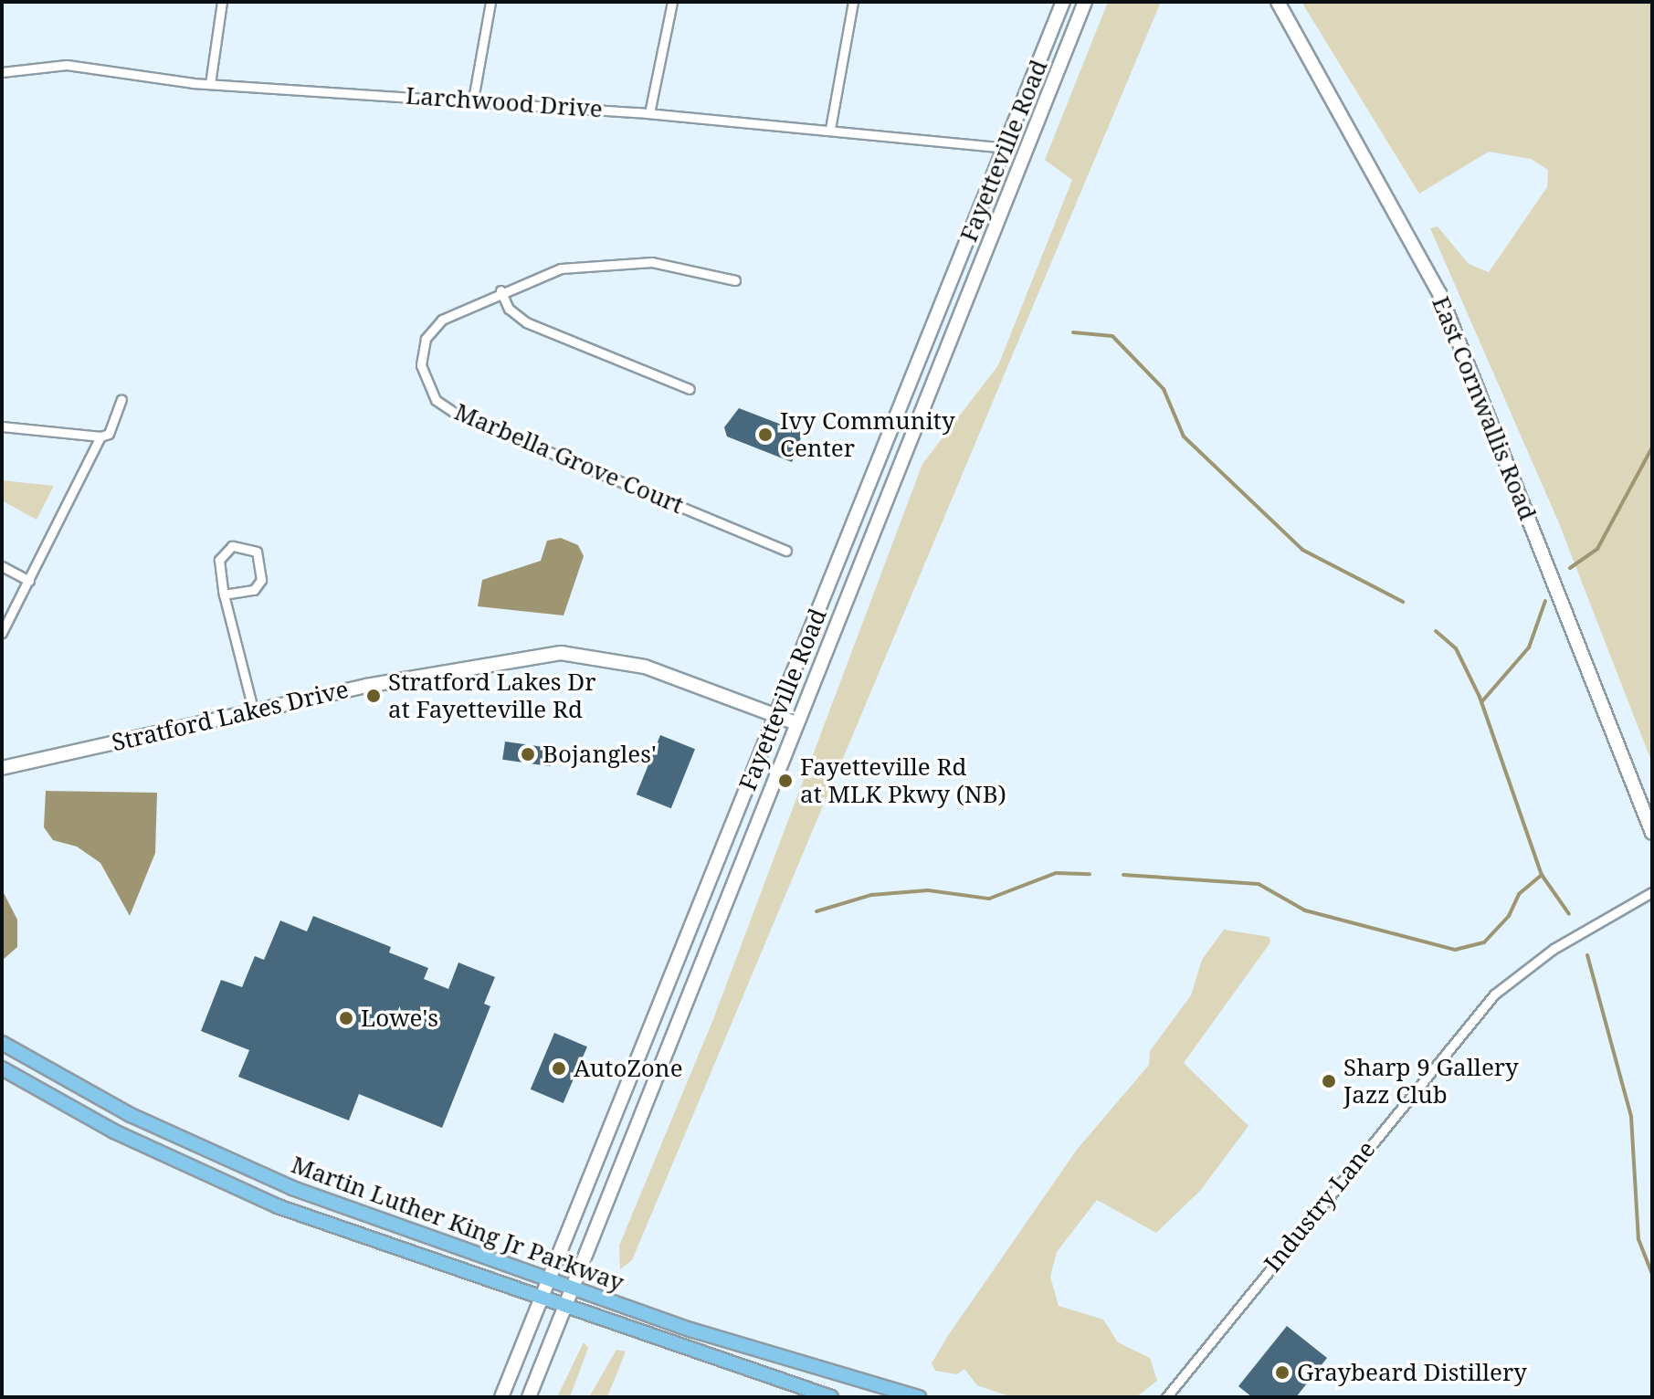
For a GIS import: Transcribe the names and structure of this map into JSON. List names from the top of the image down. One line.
{"streets":{"main road":["Fayetteville Road","East Cornwallis Road","Stratford Lakes Drive","Martin Luther King Jr Parkway"],"street":["Larchwood Drive","Marbella Grove Court","Industry Lane"]},"crossings":[["Larchwood Drive","Fayetteville Road"],["Fayetteville Road","Stratford Lakes Drive"],["Fayetteville Road","Martin Luther King Jr Parkway"]],"places":["Ivy Community Center","Stratford Lakes Dr at Fayetteville Rd","Bojangles'","Fayetteville Rd at MLK Pkwy (NB)","Lowe's","AutoZone","Sharp 9 Gallery Jazz Club","Graybeard Distillery"]}
